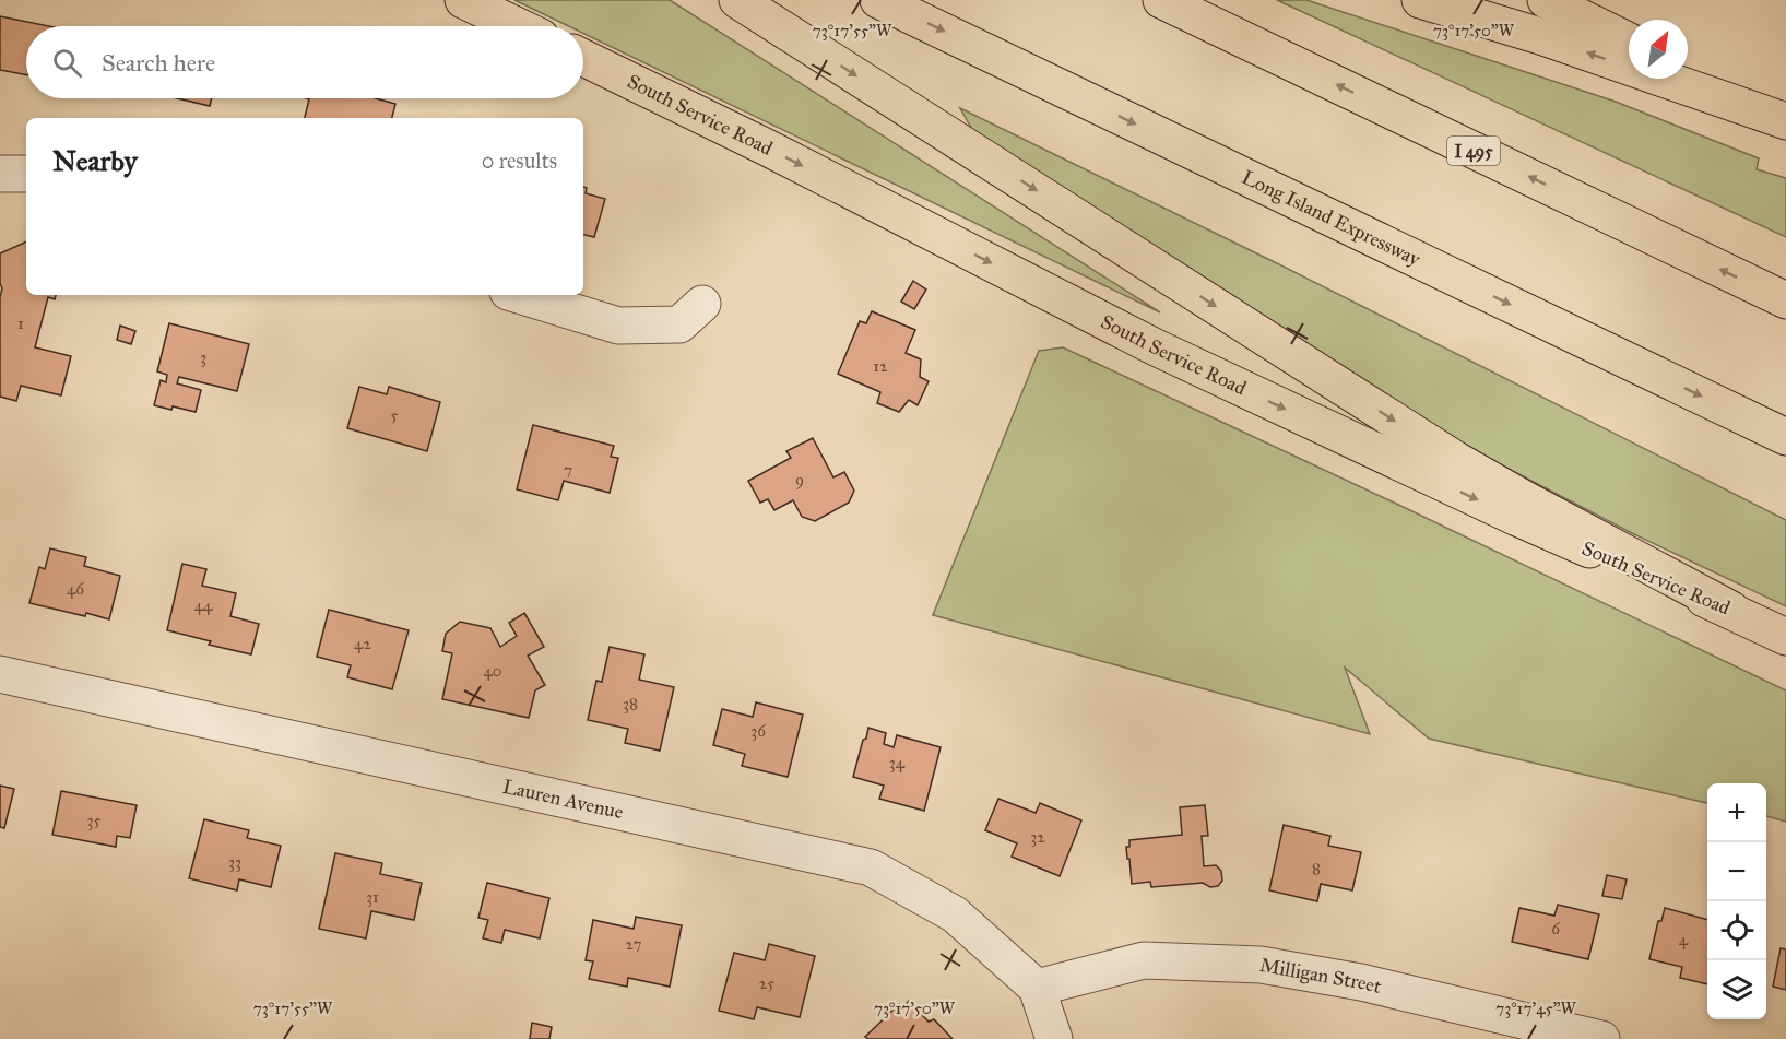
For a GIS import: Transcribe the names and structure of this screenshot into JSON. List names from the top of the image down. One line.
{"streets":{"main road":["South Service Road","I 495","Long Island Expressway"],"street":["Lauren Avenue","Milligan Street"]},"crossings":[["Lauren Avenue","Milligan Street"]],"house_numbers":["1","3","12","5","7","9","46","44","42","40","38","36","34","35","32","33","8","31","6","4","27","25"],"north":"top right","page":{"search":"Search here","heading":["Nearby","0 results"],"map_buttons":["+","−"]},"coordinates":["73°17'55\"W","73°17'50\"W","73°17'45\"W"]}
